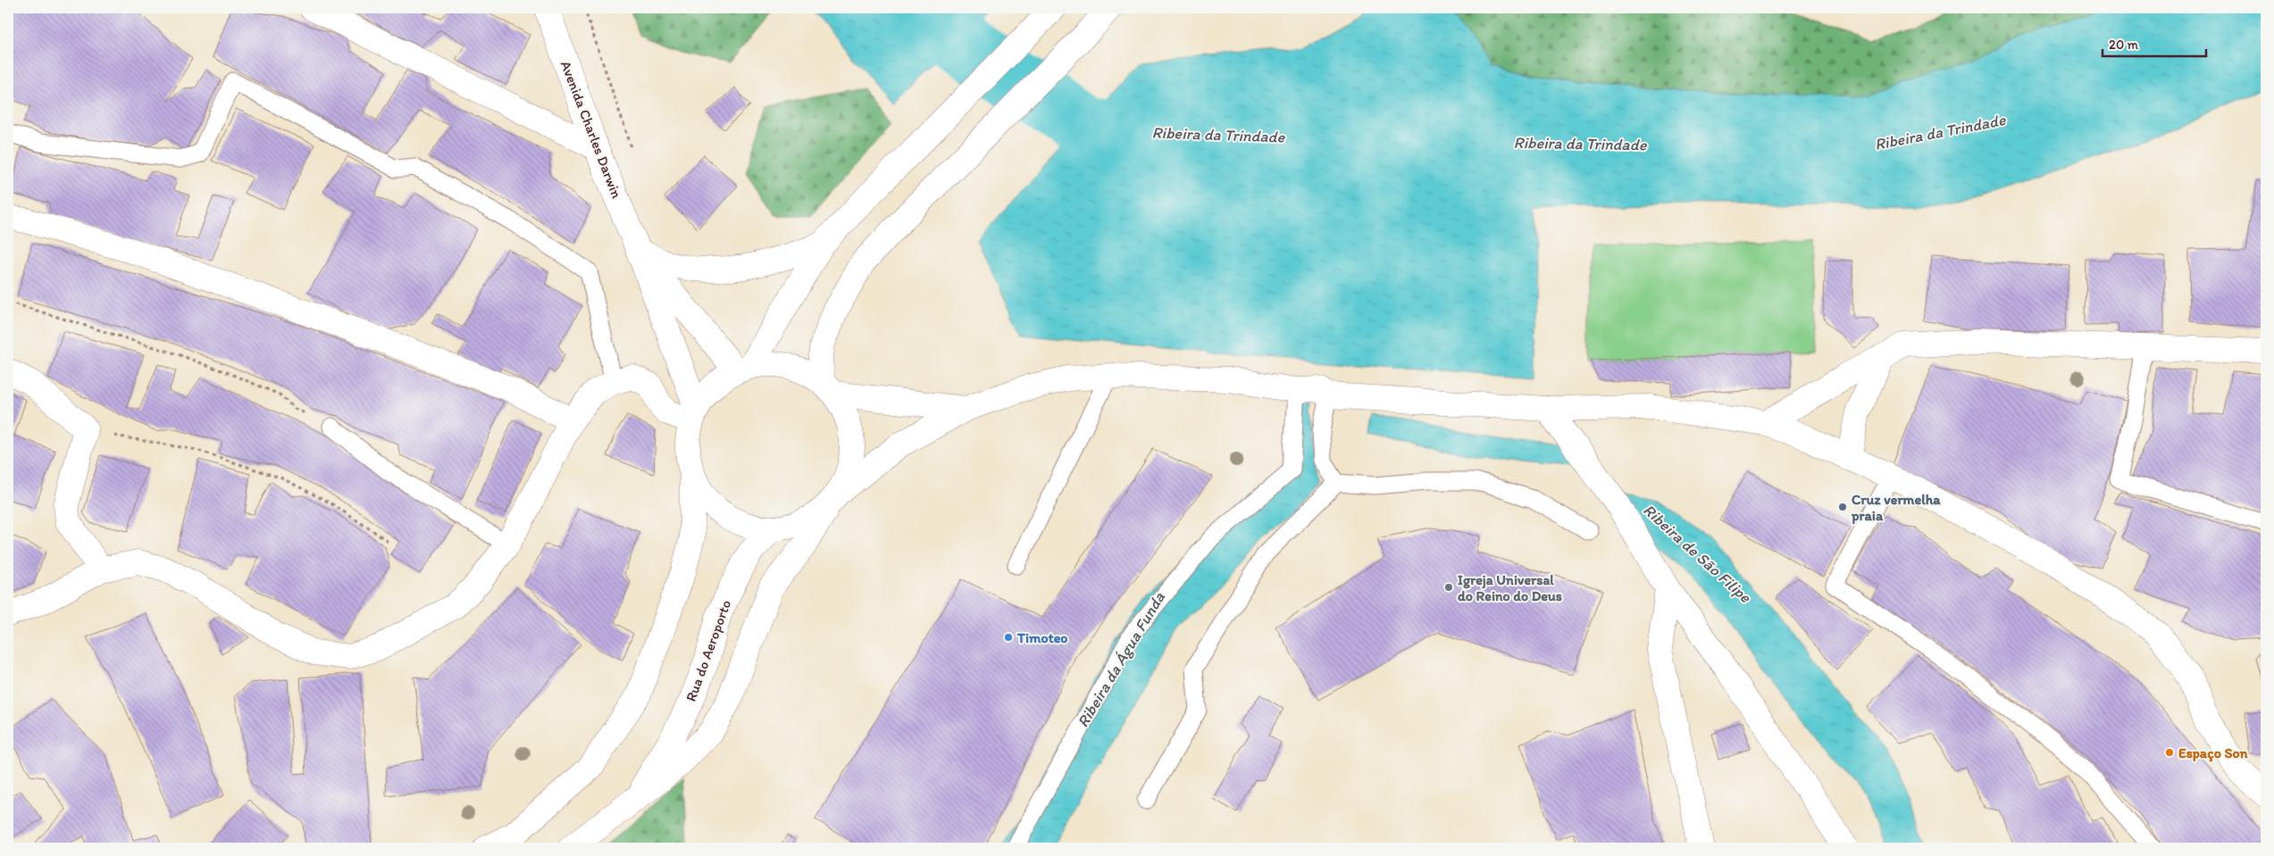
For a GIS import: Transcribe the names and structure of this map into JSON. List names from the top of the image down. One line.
{"streets":{"street":["Avenida Charles Darwin","Rua do Aeroporto"]},"water":["Ribeira da Trindade","Ribeira de São Filipe","Ribeira da Água Funda"],"places":["Cruz vermelha praia","Igreja Universal do Reino do Deus","Timoteo","Espaço Son"],"scale_bar":"20 m"}
